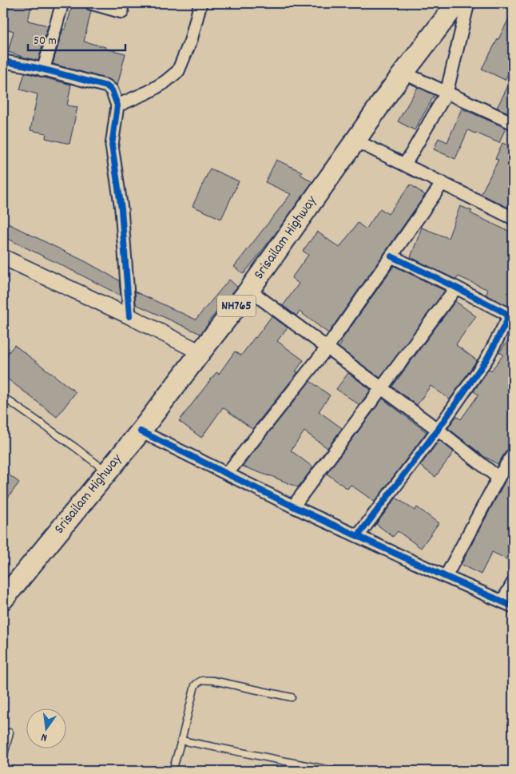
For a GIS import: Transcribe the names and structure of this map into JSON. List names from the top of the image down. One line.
{"streets":{"highway":["Srisailam Highway","NH765"]},"scale_bar":"50 m","north":"bottom"}
